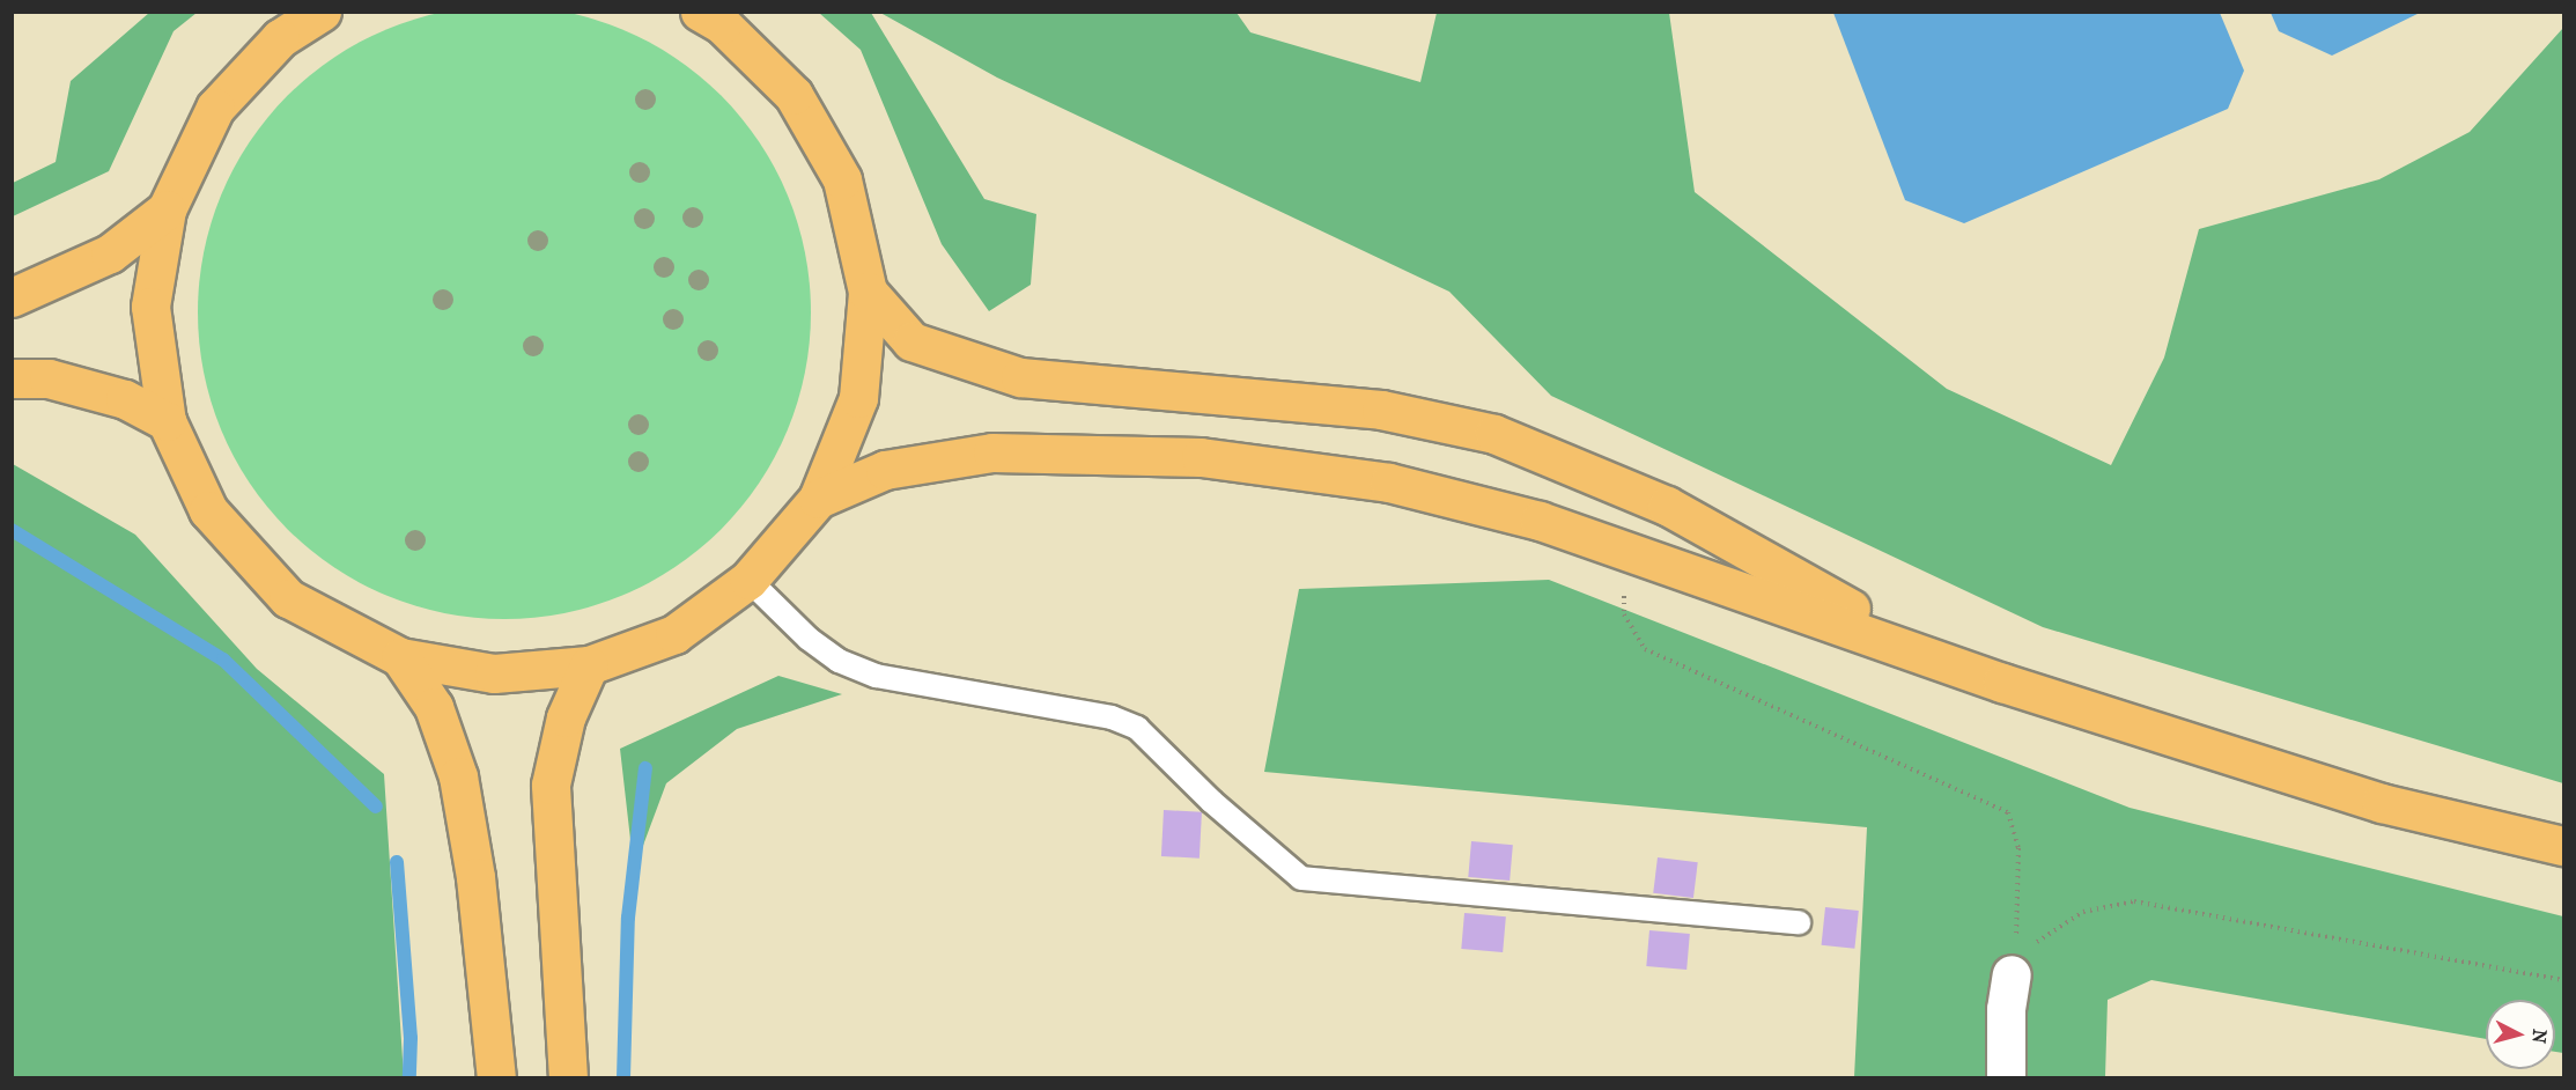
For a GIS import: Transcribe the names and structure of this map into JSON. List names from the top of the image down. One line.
{"north":"right"}
